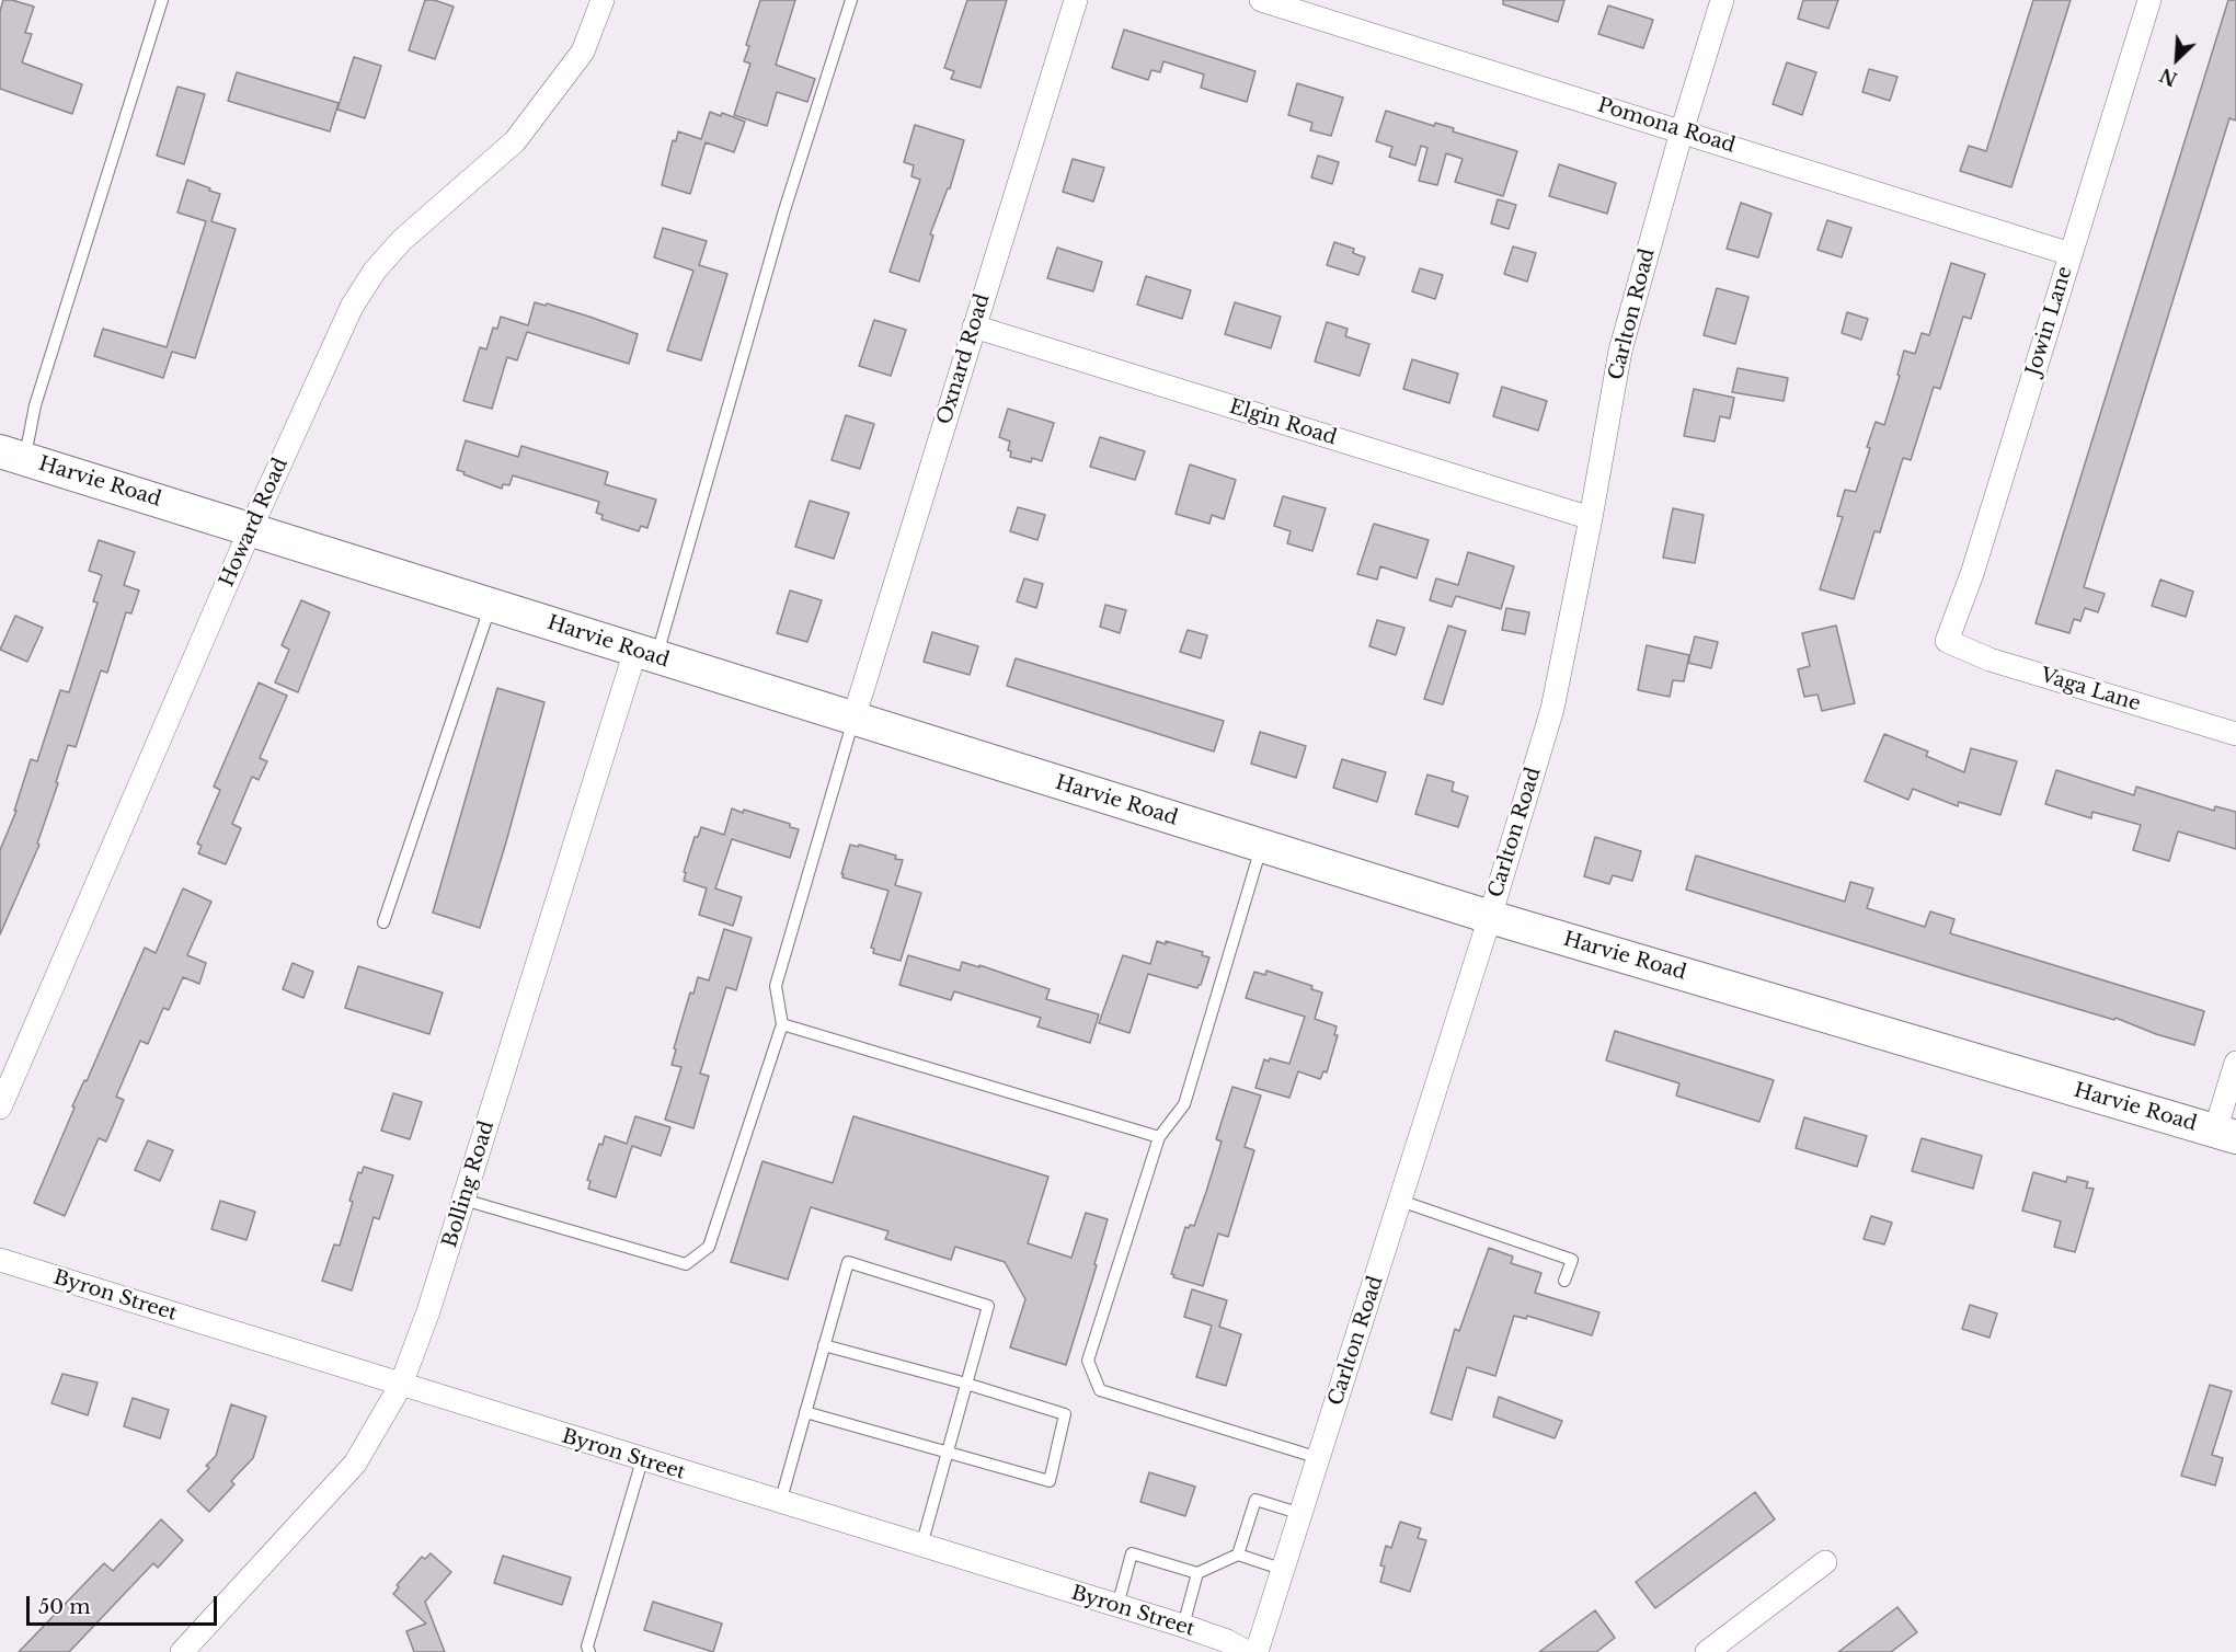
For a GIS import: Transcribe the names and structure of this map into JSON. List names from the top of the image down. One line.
{"streets":{"street":["Pomona Road","Carlton Road","Jowin Lane","Oxnard Road","Elgin Road","Harvie Road","Howard Road","Vaga Lane","Bolling Road","Byron Street"]},"crossings":[["Pomona Road","Carlton Road"],["Pomona Road","Jowin Lane"],["Carlton Road","Elgin Road"],["Carlton Road","Harvie Road"],["Jowin Lane","Vaga Lane"],["Oxnard Road","Elgin Road"],["Oxnard Road","Harvie Road"],["Harvie Road","Howard Road"],["Harvie Road","Bolling Road"],["Bolling Road","Byron Street"]],"scale_bar":"50 m","north":"bottom left"}
